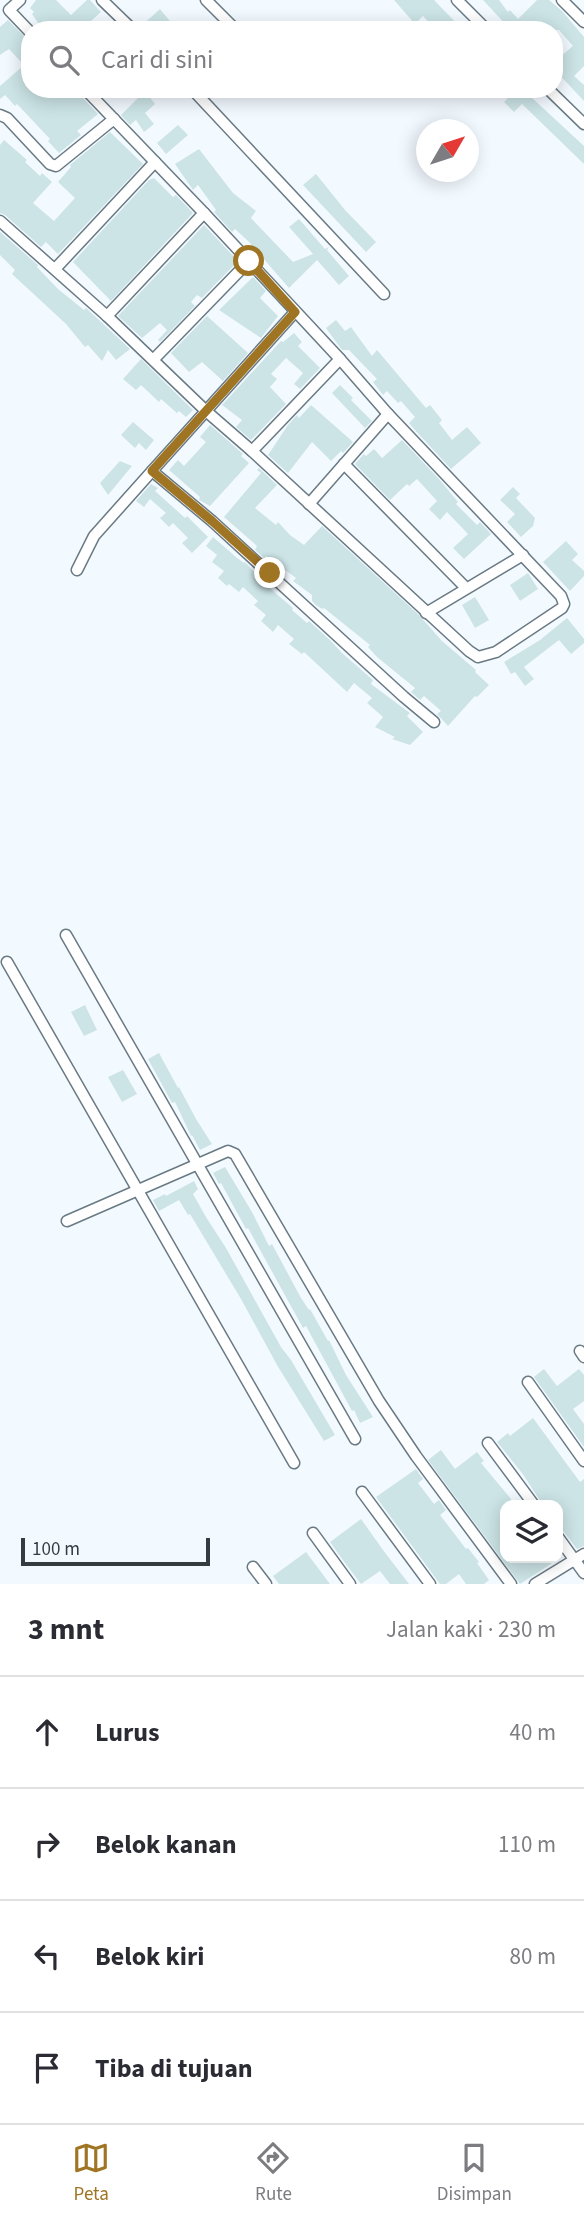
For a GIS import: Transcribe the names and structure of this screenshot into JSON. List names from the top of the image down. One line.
{"scale_bar":"100 m","north":"top right","page":{"search":"Cari di sini","scale":"100 m","heading":["3 mnt","Jalan kaki · 230 m"],"list":[["Lurus","40 m"],["Belok kanan","110 m"],["Belok kiri","80 m"],"Tiba di tujuan"],"nav":["Peta","Rute","Disimpan"]}}
